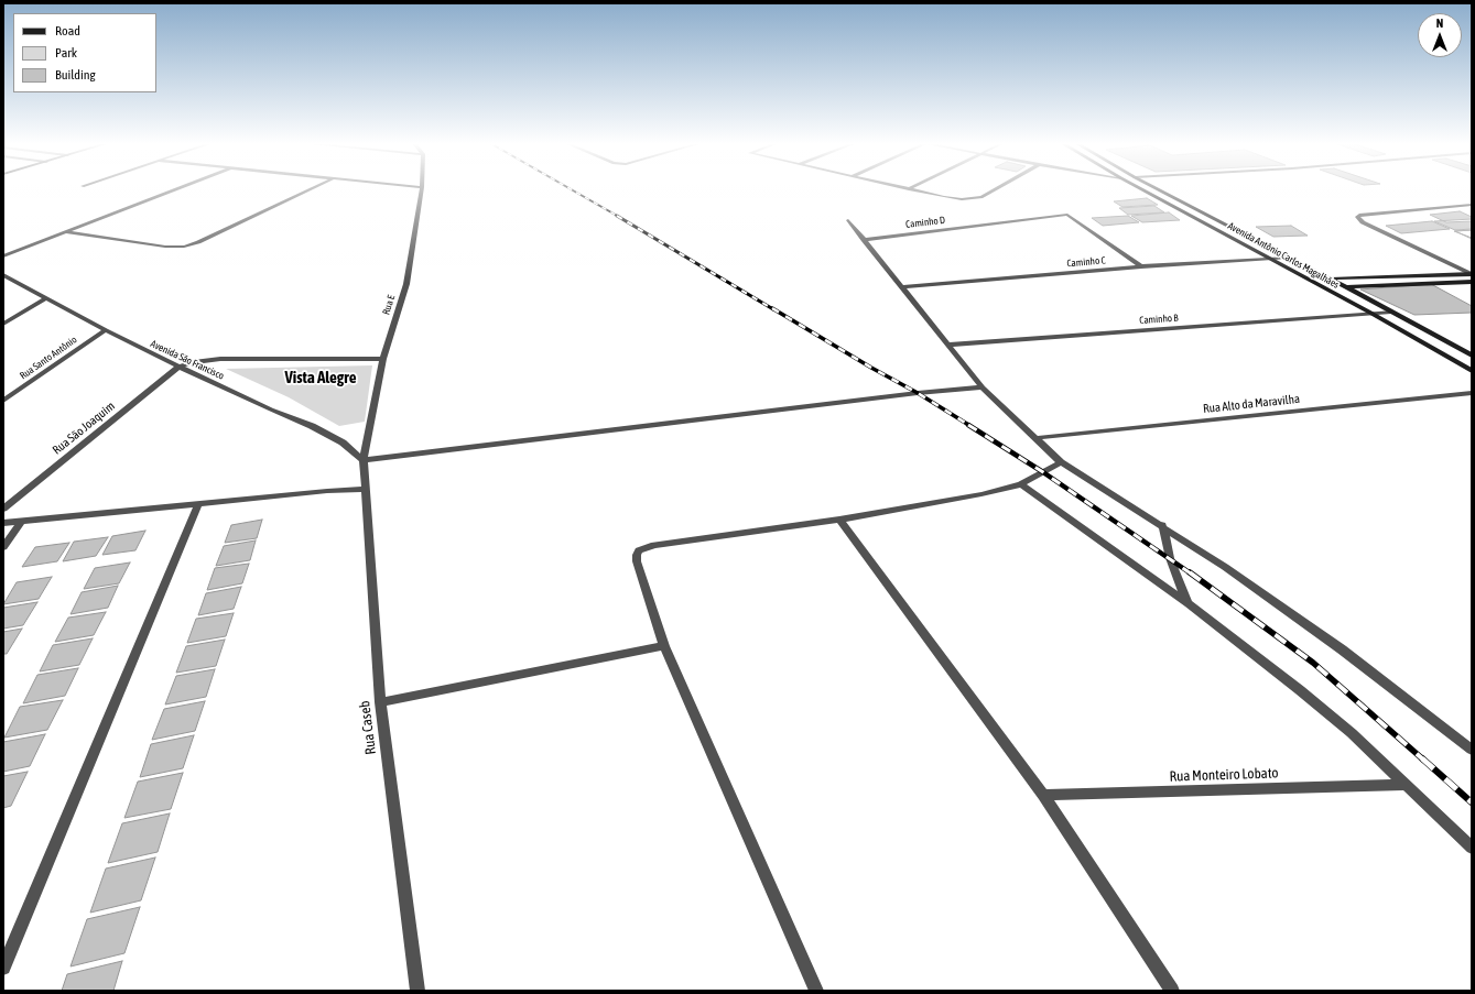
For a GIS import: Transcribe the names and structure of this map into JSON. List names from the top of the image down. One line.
{"streets":{"main road":["Avenida Antônio Carlos Magalhães"],"street":["Caminho D","Caminho C","Rua E","Caminho B","Rua Santo Antônio","Avenida São Francisco","Rua Alto da Maravilha","Rua São Joaquim","Rua Caseb","Rua Monteiro Lobato"]},"crossings":[["Caminho D","Caminho C"],["Avenida Antônio Carlos Magalhães","Caminho C"],["Avenida Antônio Carlos Magalhães","Caminho B"],["Rua E","Avenida São Francisco"],["Rua E","Rua Caseb"],["Rua Santo Antônio","Avenida São Francisco"],["Avenida São Francisco","Rua São Joaquim"],["Avenida São Francisco","Rua Caseb"]],"districts":["Vista Alegre"],"legend":["Road","Park","Building"],"north":"top"}
